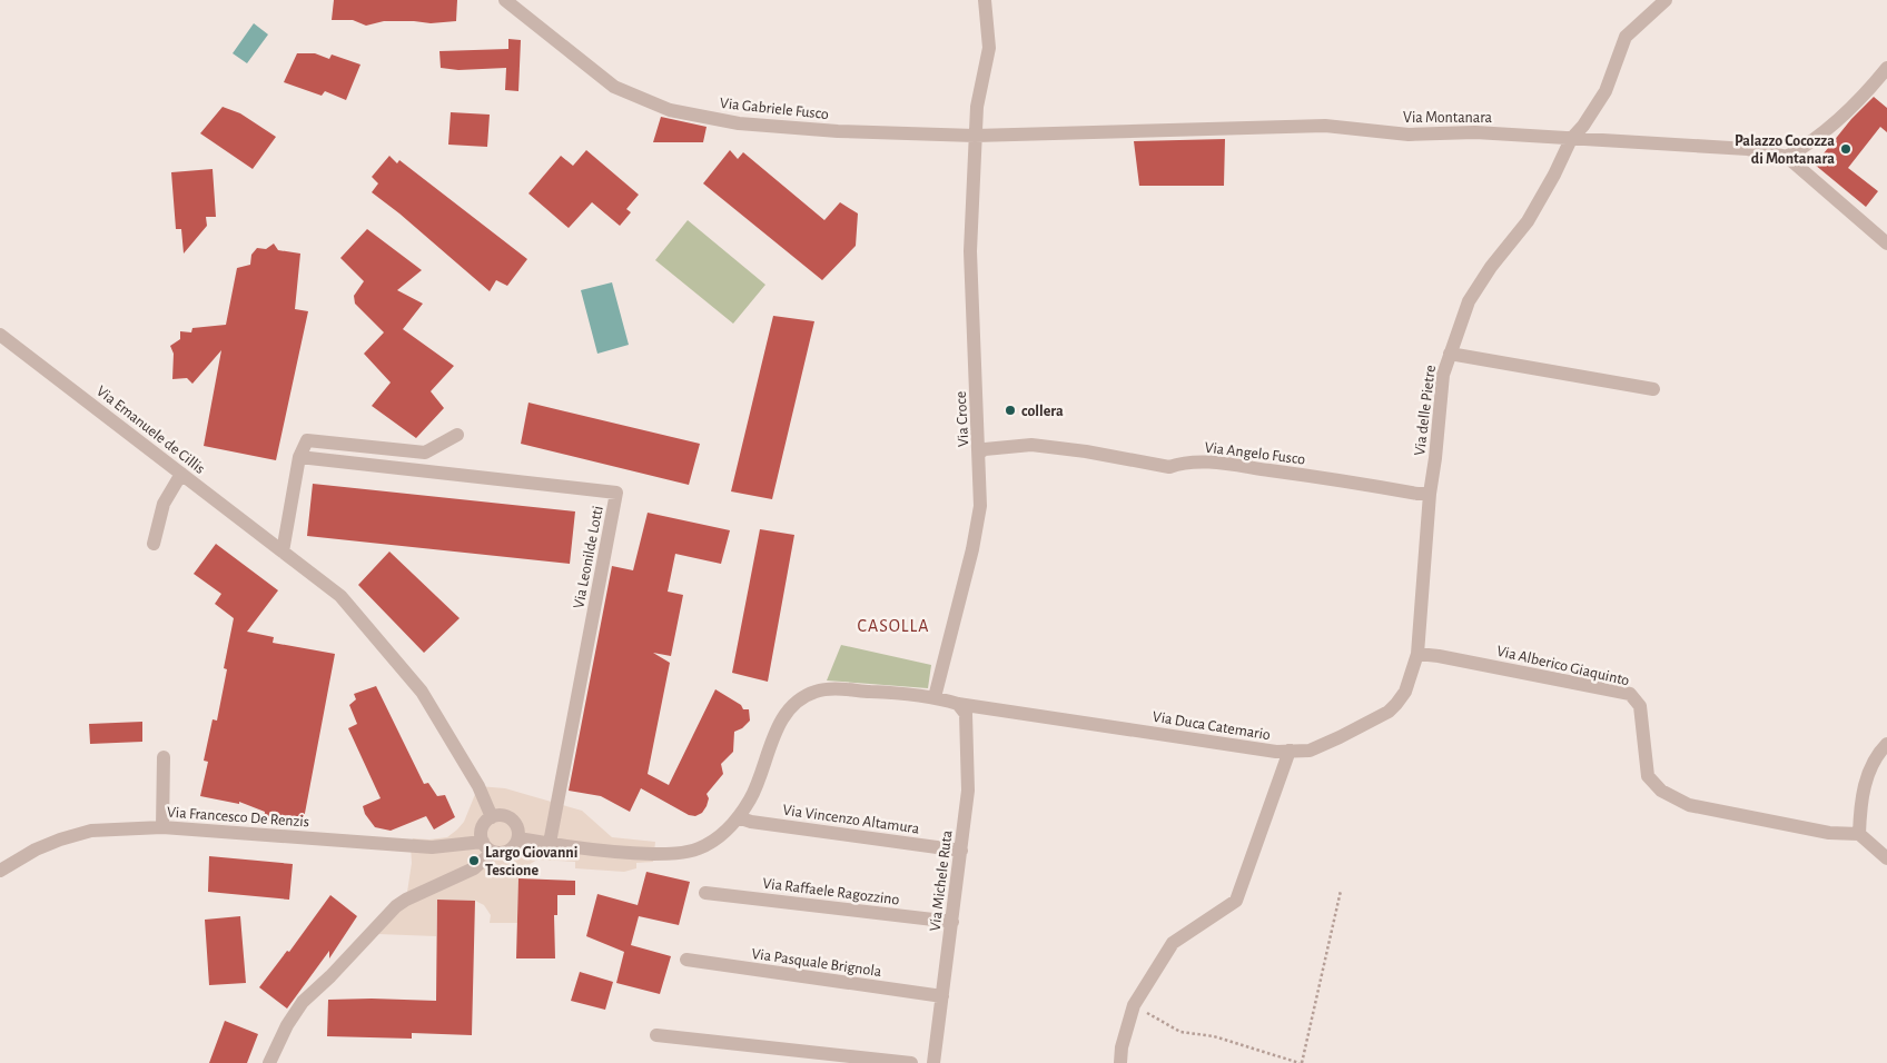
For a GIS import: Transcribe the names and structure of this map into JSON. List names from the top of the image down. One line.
{"streets":{"street":["Via Gabriele Fusco","Via Montanara","Via delle Pietre","Via Croce","Via Emanuele de Cillis","Via Angelo Fusco","Via Leonilde Lotti","Via Alberico Giaquinto","Via Duca Catemario","Via Francesco De Renzis","Via Vincenzo Altamura","Via Michele Ruta","Via Raffaele Ragozzino","Via Pasquale Brignola"]},"crossings":[["Via Gabriele Fusco","Via Montanara"],["Via Gabriele Fusco","Via Croce"],["Via Montanara","Via delle Pietre"],["Via Montanara","Via Croce"],["Via delle Pietre","Via Angelo Fusco"],["Via delle Pietre","Via Alberico Giaquinto"],["Via delle Pietre","Via Duca Catemario"],["Via Croce","Via Angelo Fusco"],["Via Emanuele de Cillis","Via Francesco De Renzis"],["Via Alberico Giaquinto","Via Duca Catemario"],["Via Duca Catemario","Via Michele Ruta"],["Via Vincenzo Altamura","Via Michele Ruta"],["Via Michele Ruta","Via Raffaele Ragozzino"],["Via Michele Ruta","Via Pasquale Brignola"]],"districts":["CASOLLA"],"places":["Palazzo Cocozza di Montanara","collera","Largo Giovanni Tescione"]}
